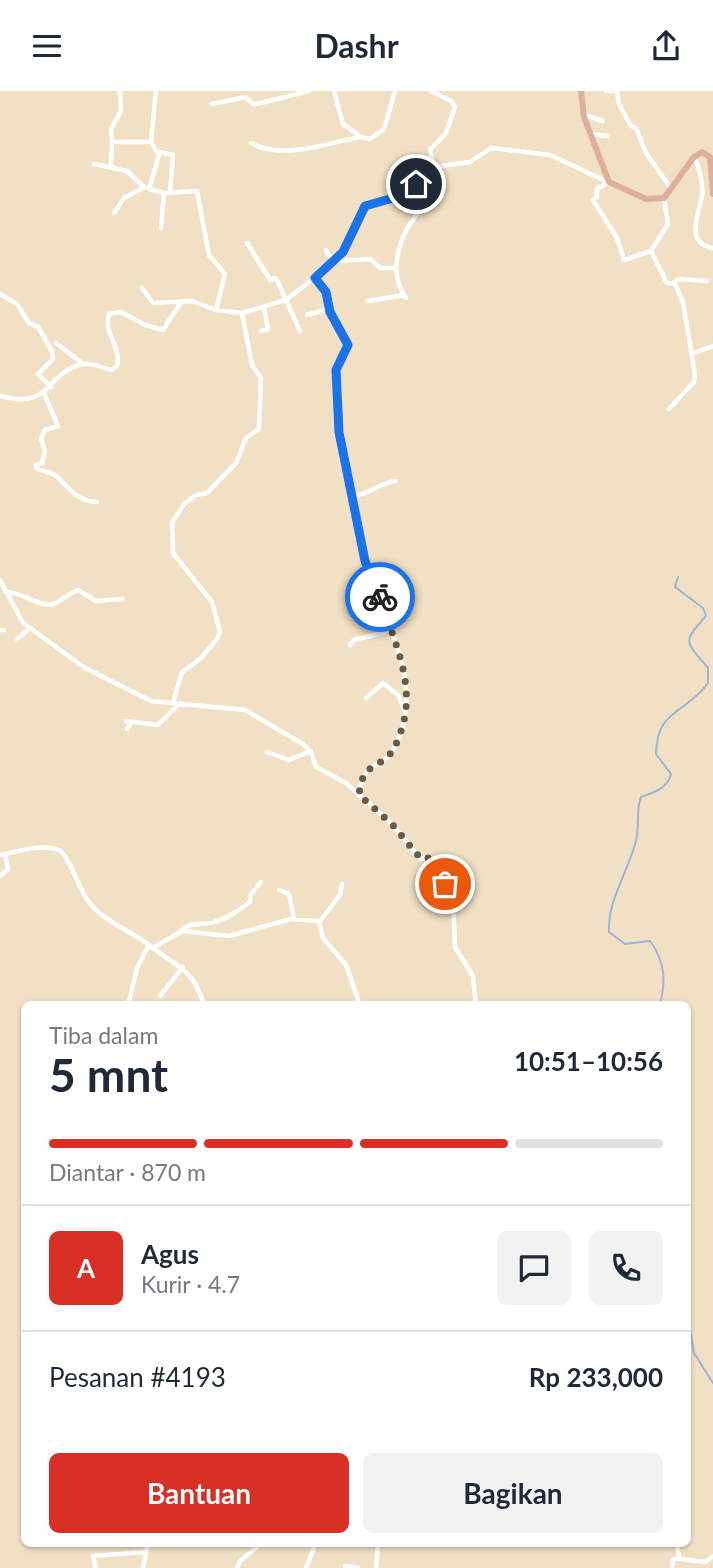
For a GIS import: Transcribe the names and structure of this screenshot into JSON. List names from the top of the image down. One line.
{"page":{"header":"Dashr","heading":["5 mnt","Tiba dalam","10:51–10:56"],"panel":["Agus","Kurir · 4.7","Pesanan #4193","Rp 233,000"],"bar":"Diantar · 870 m","round":"A","buttons":["Bantuan","Bagikan"]}}
